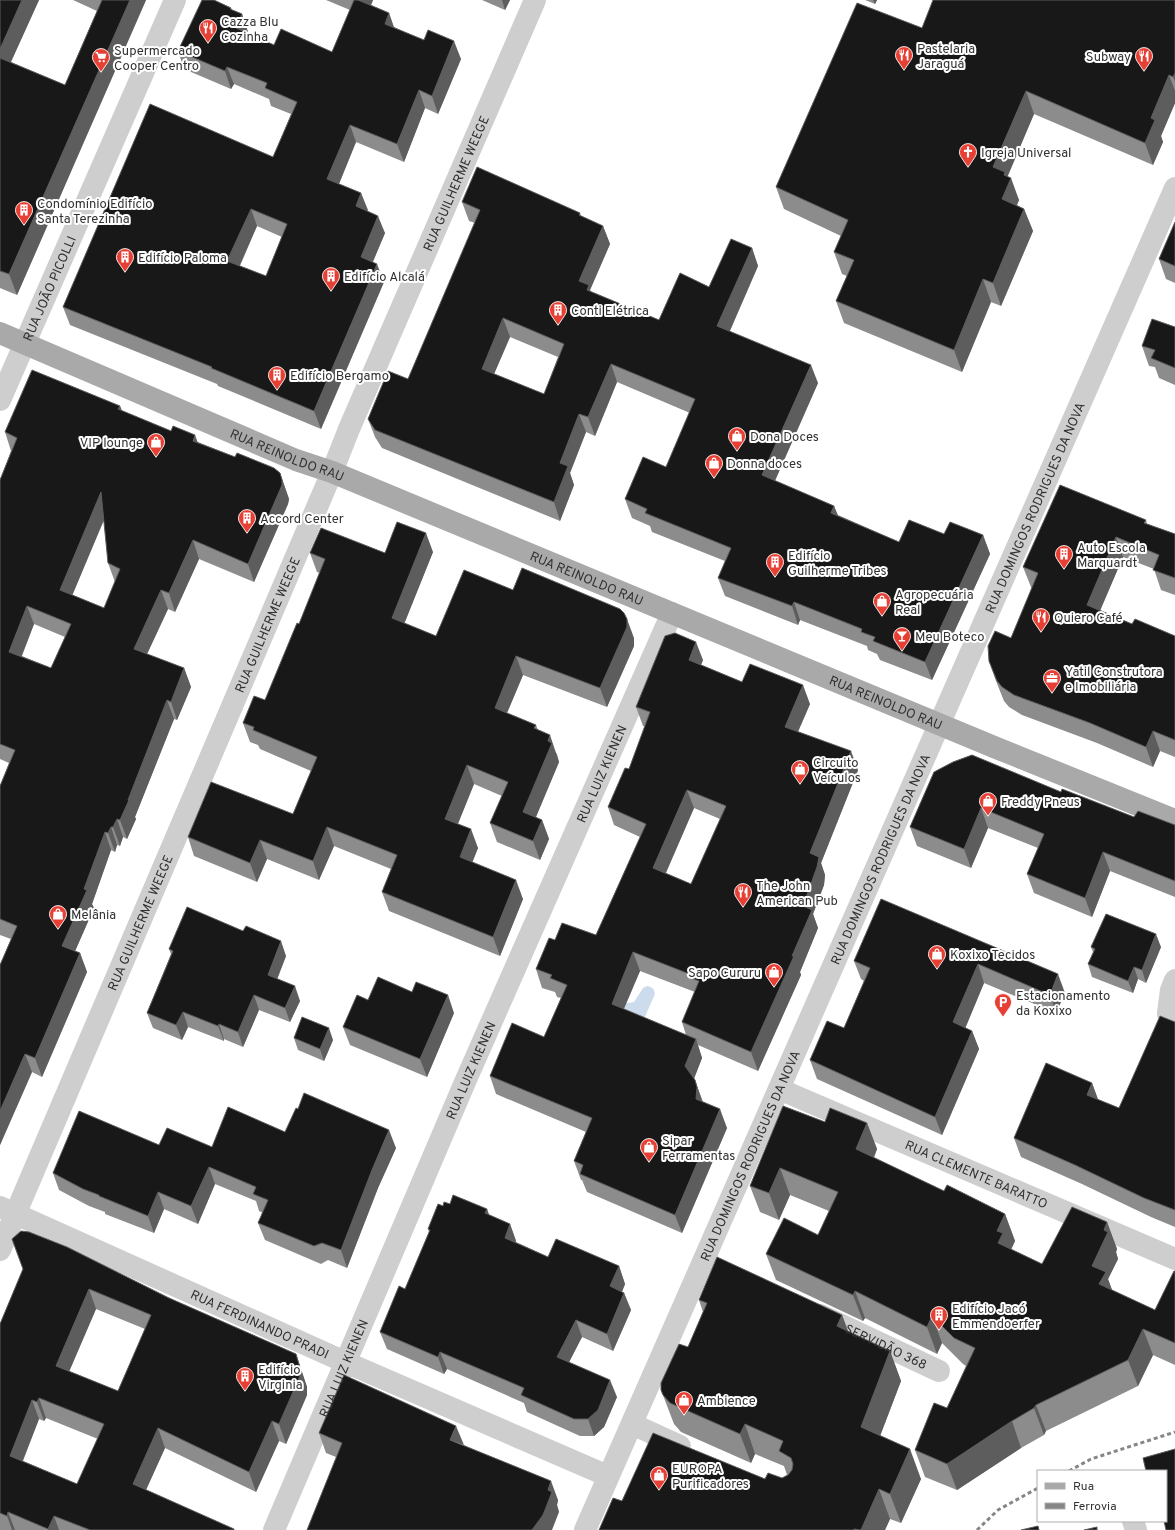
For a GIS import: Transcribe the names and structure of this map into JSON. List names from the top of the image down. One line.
{"streets":{"main road":["RUA REINOLDO RAU"],"street":["RUA GUILHERME WEEGE","RUA JOÃO PICOLLI","RUA DOMINGOS RODRIGUES DA NOVA","RUA LUIZ KIENEN","RUA CLEMENTE BARATTO","RUA FERDINANDO PRADI","SERVIDÃO 368"]},"crossings":[["RUA GUILHERME WEEGE","RUA REINOLDO RAU"],["RUA GUILHERME WEEGE","RUA FERDINANDO PRADI"],["RUA JOÃO PICOLLI","RUA REINOLDO RAU"],["RUA REINOLDO RAU","RUA DOMINGOS RODRIGUES DA NOVA"],["RUA REINOLDO RAU","RUA LUIZ KIENEN"],["RUA DOMINGOS RODRIGUES DA NOVA","RUA CLEMENTE BARATTO"],["RUA DOMINGOS RODRIGUES DA NOVA","RUA FERDINANDO PRADI"],["RUA LUIZ KIENEN","RUA FERDINANDO PRADI"]],"places":{"restaurant":["Cazza Blu Cozinha","Pastelaria Jaraguá","Subway","Quiero Café","The John American Pub"],"supermarket":["Supermercado Cooper Centro"],"church":["Igreja Universal"],"building":["Condomínio Edifício Santa Terezinha","Edifício Paloma","Edifício Alcalá","Conti Elétrica","Edifício Bergamo","Accord Center","Auto Escola Marquardt","Edifício Guilherme Tribes","Edifício Jacó Emmendoerfer","Edifício Virginia"],"shop":["Dona Doces","VIP lounge","Donna doces","Agropecuária Real","Circuito Veículos","Freddy Pneus","Melânia","Koxixo Tecidos","Sapo Cururu","Sipar Ferramentas","Ambience","EUROPA Purificadores"],"bar":["Meu Boteco"],"office":["Yatil Construtora e Imobiliária"],"parking":["Estacionamento da Koxixo"]},"legend":["Rua","Ferrovia"]}
